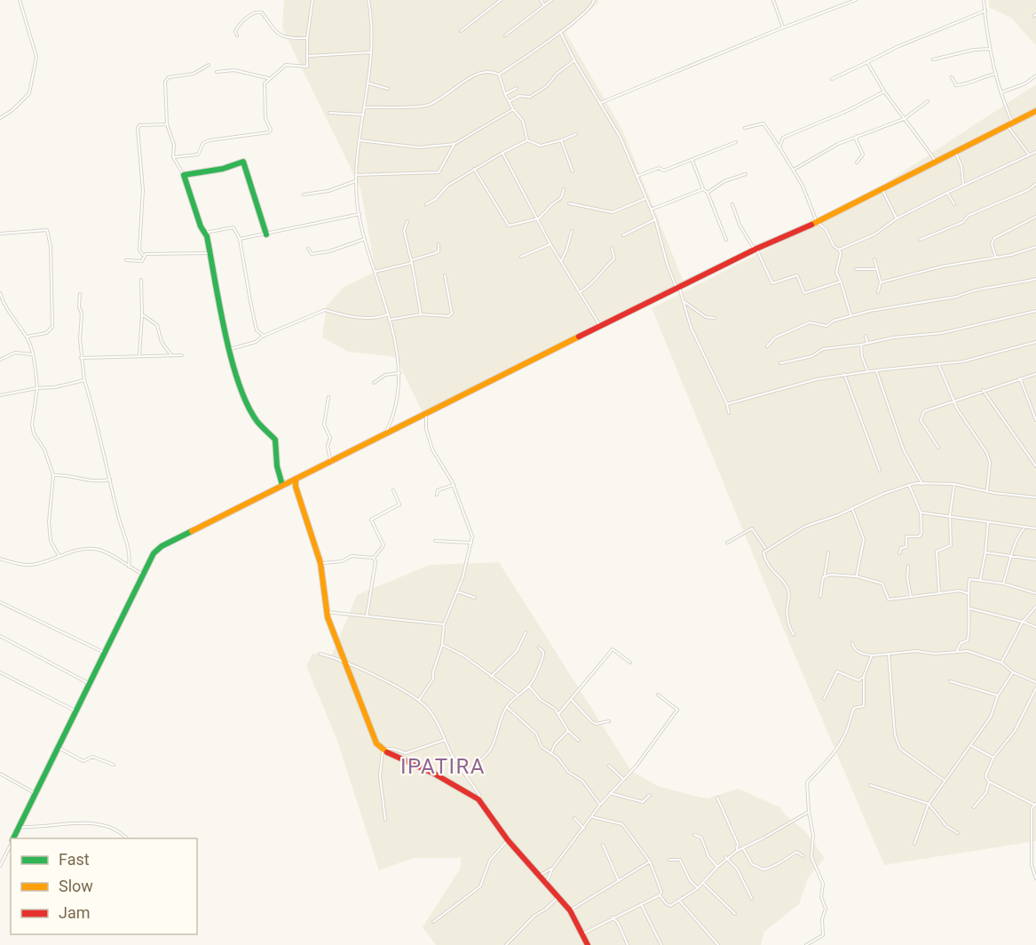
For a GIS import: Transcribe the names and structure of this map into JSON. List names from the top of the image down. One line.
{"districts":["IPATIRA"],"legend":["Fast","Slow","Jam"]}
